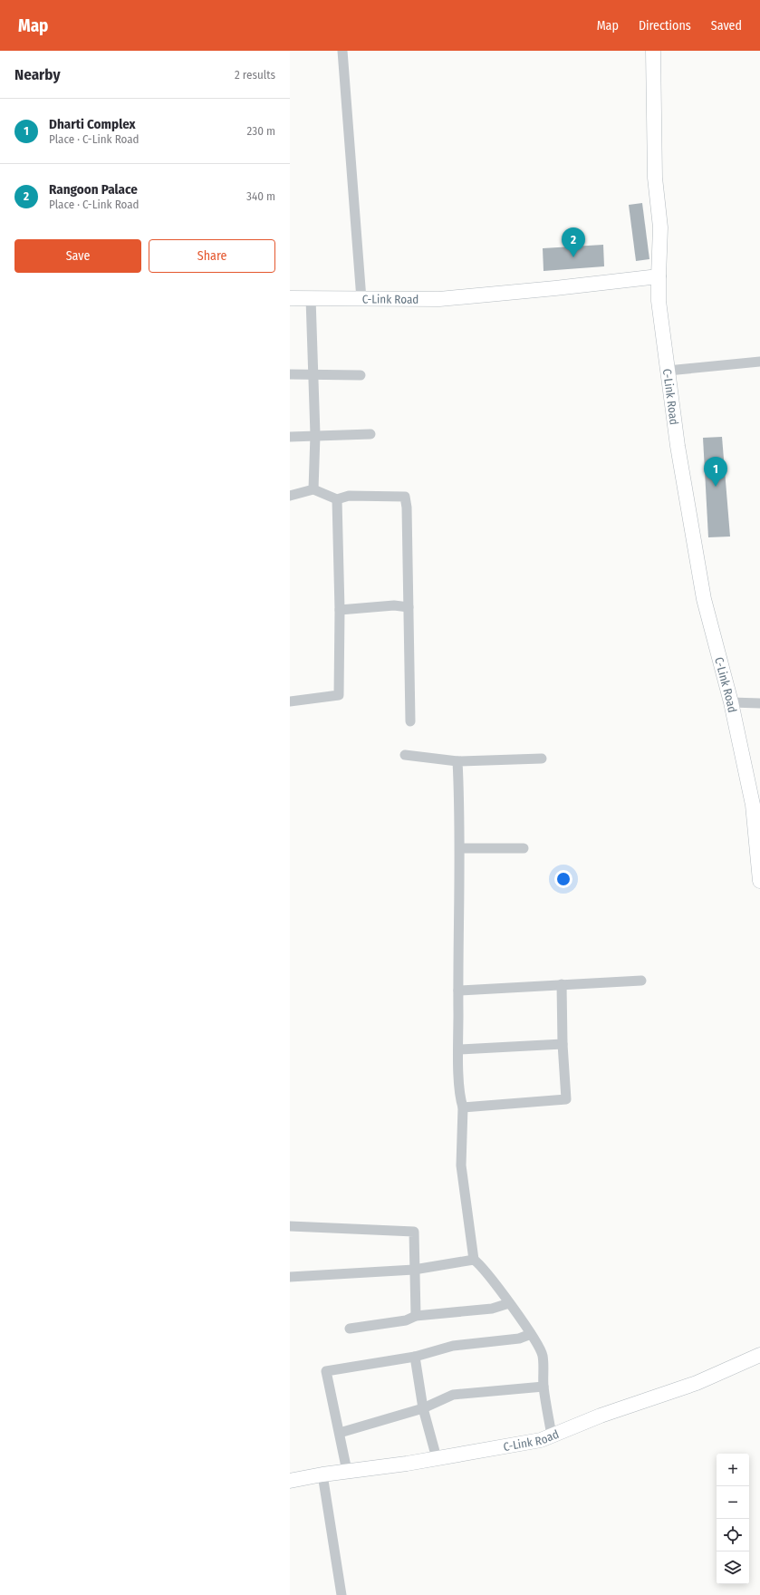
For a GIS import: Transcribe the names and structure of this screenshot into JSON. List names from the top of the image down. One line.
{"streets":{"street":["C-Link Road"]},"page":{"header":"Map","nav":["Map","Directions","Saved"],"heading":["Nearby","2 results"],"list":[{"mark":"1","name":"Dharti Complex","note":"Place · C-Link Road","value":"230 m"},{"mark":"2","name":"Rangoon Palace","note":"Place · C-Link Road","value":"340 m"}],"pins":["2","1"],"buttons":["Save","Share"],"map_buttons":["+","−"]}}
